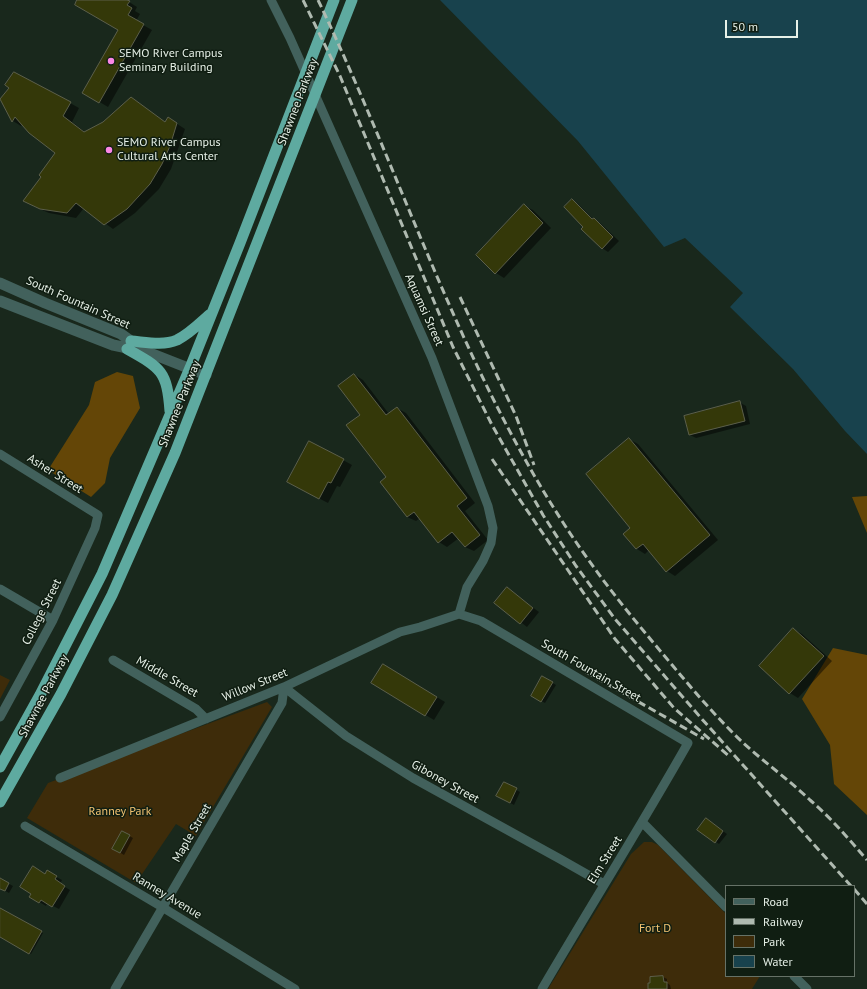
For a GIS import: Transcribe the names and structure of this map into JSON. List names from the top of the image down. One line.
{"streets":{"highway":["Shawnee Parkway"],"street":["South Fountain Street","Aquamsi Street","Asher Street","College Street","Middle Street","Willow Street","Giboney Street","Maple Street","Elm Street","Ranney Avenue"]},"crossings":[["Shawnee Parkway","South Fountain Street"],["South Fountain Street","Aquamsi Street"],["South Fountain Street","Willow Street"],["South Fountain Street","Elm Street"],["Aquamsi Street","Willow Street"],["Asher Street","College Street"],["Middle Street","Willow Street"],["Willow Street","Giboney Street"],["Willow Street","Maple Street"],["Giboney Street","Maple Street"],["Giboney Street","Elm Street"],["Maple Street","Ranney Avenue"]],"parks":["Ranney Park","Fort D"],"places":["SEMO River Campus Seminary Building","SEMO River Campus Cultural Arts Center"],"legend":["Road","Railway","Park","Water"],"scale_bar":"50 m"}
